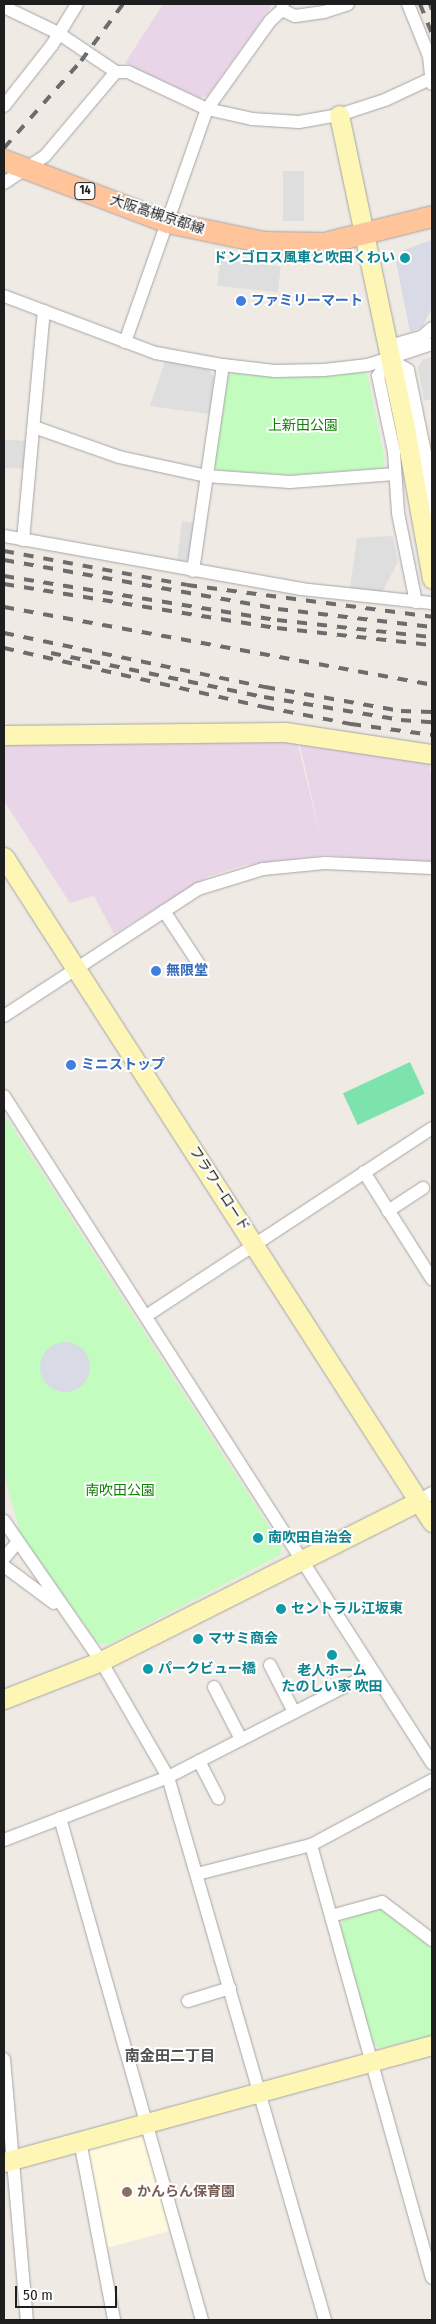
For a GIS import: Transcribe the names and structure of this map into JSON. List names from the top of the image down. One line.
{"streets":{"main road":["14","大阪高槻京都線"],"street":["フラワーロード"]},"districts":["南金田二丁目"],"parks":["上新田公園","南吹田公園"],"places":["ドンゴロス風車と吹田くわい","ファミリーマート","無限堂","ミニストップ","南吹田自治会","セントラル江坂東","マサミ商会","老人ホーム たのしい家 吹田","パークビュー橋","かんらん保育園"],"scale_bar":"50 m"}
